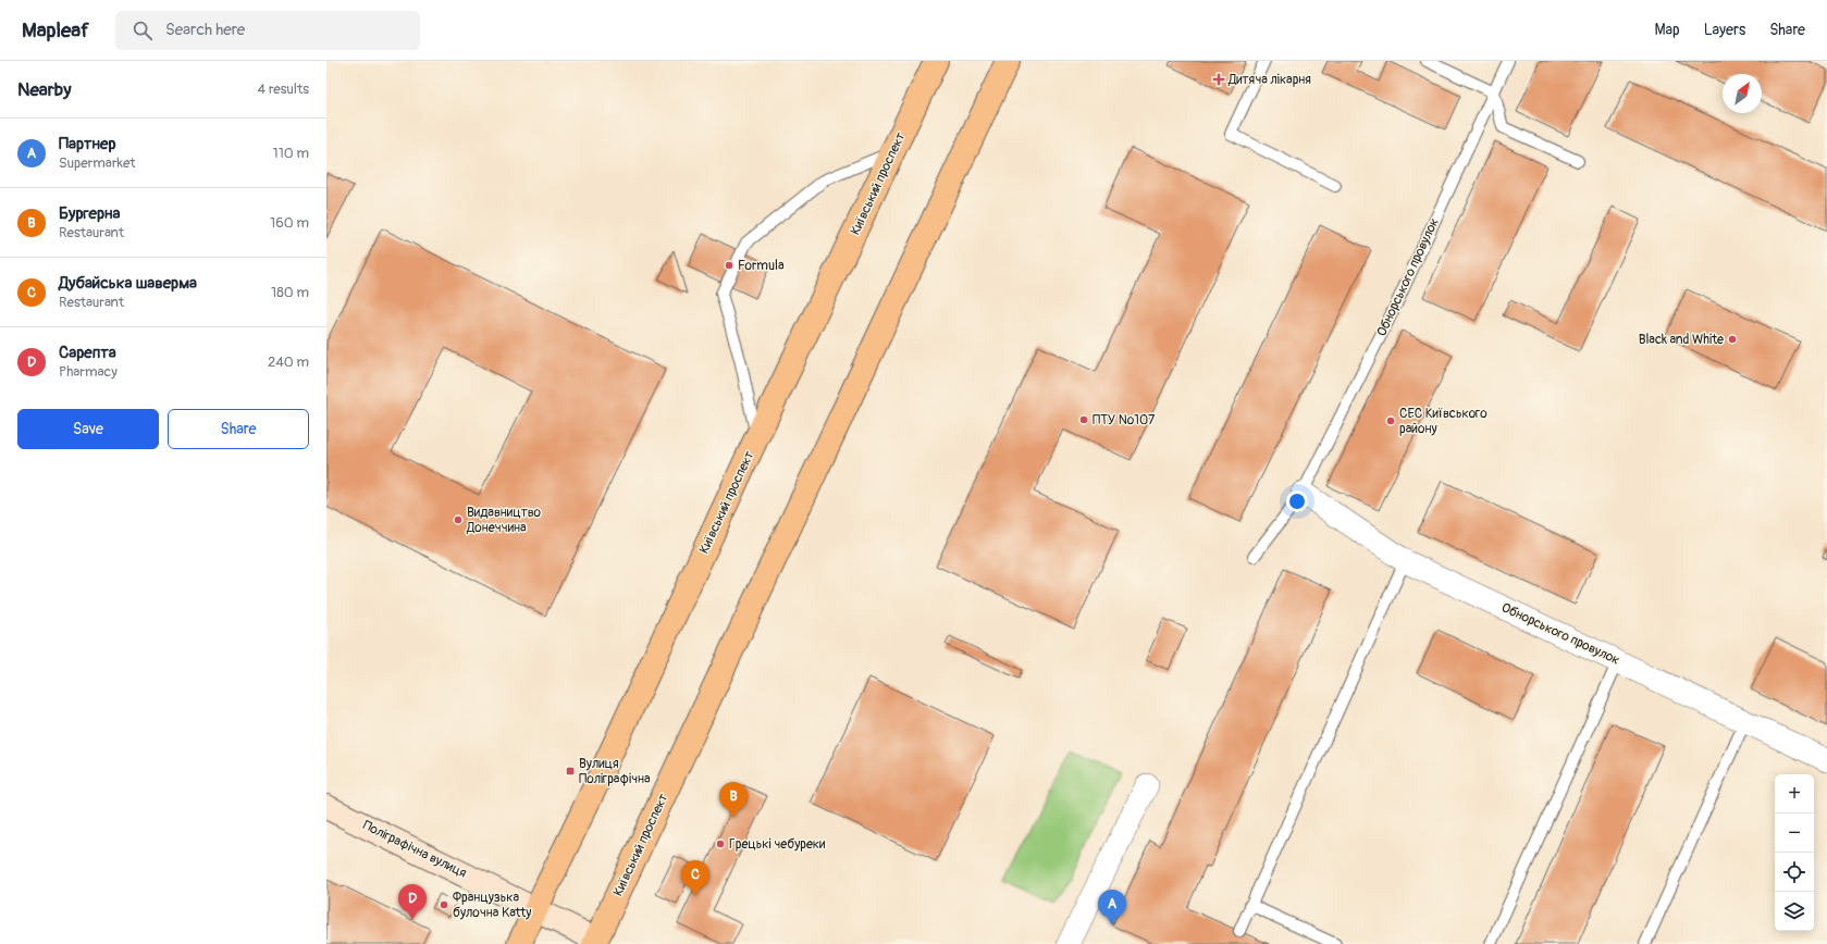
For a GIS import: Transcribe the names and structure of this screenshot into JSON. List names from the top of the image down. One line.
{"streets":{"main road":["Київський проспект"],"street":["Обнорського провулок","Поліграфічна вулиця"]},"crossings":[["Київський проспект","Поліграфічна вулиця"]],"places":{"health":["Дитяча лікарня"],"other":["Formula","Black and White","ПТУ №107","СЕС Київського району","Видавництво Донеччина","Грецькі чебуреки","Французька булочна Katty"],"transit":["Вулиця Поліграфічна"]},"north":"top right","page":{"header":"Mapleaf","search":"Search here","nav":["Map","Layers","Share"],"heading":["Nearby","4 results"],"list":[{"mark":"A","name":"Партнер","note":"Supermarket","value":"110 m"},{"mark":"B","name":"Бургерна","note":"Restaurant","value":"160 m"},{"mark":"C","name":"Дубайська шаверма","note":"Restaurant","value":"180 m"},{"mark":"D","name":"Сарепта","note":"Pharmacy","value":"240 m"}],"buttons":["Save","Share"],"map_buttons":["+","−"],"pins":["B","C","D","A"]}}
